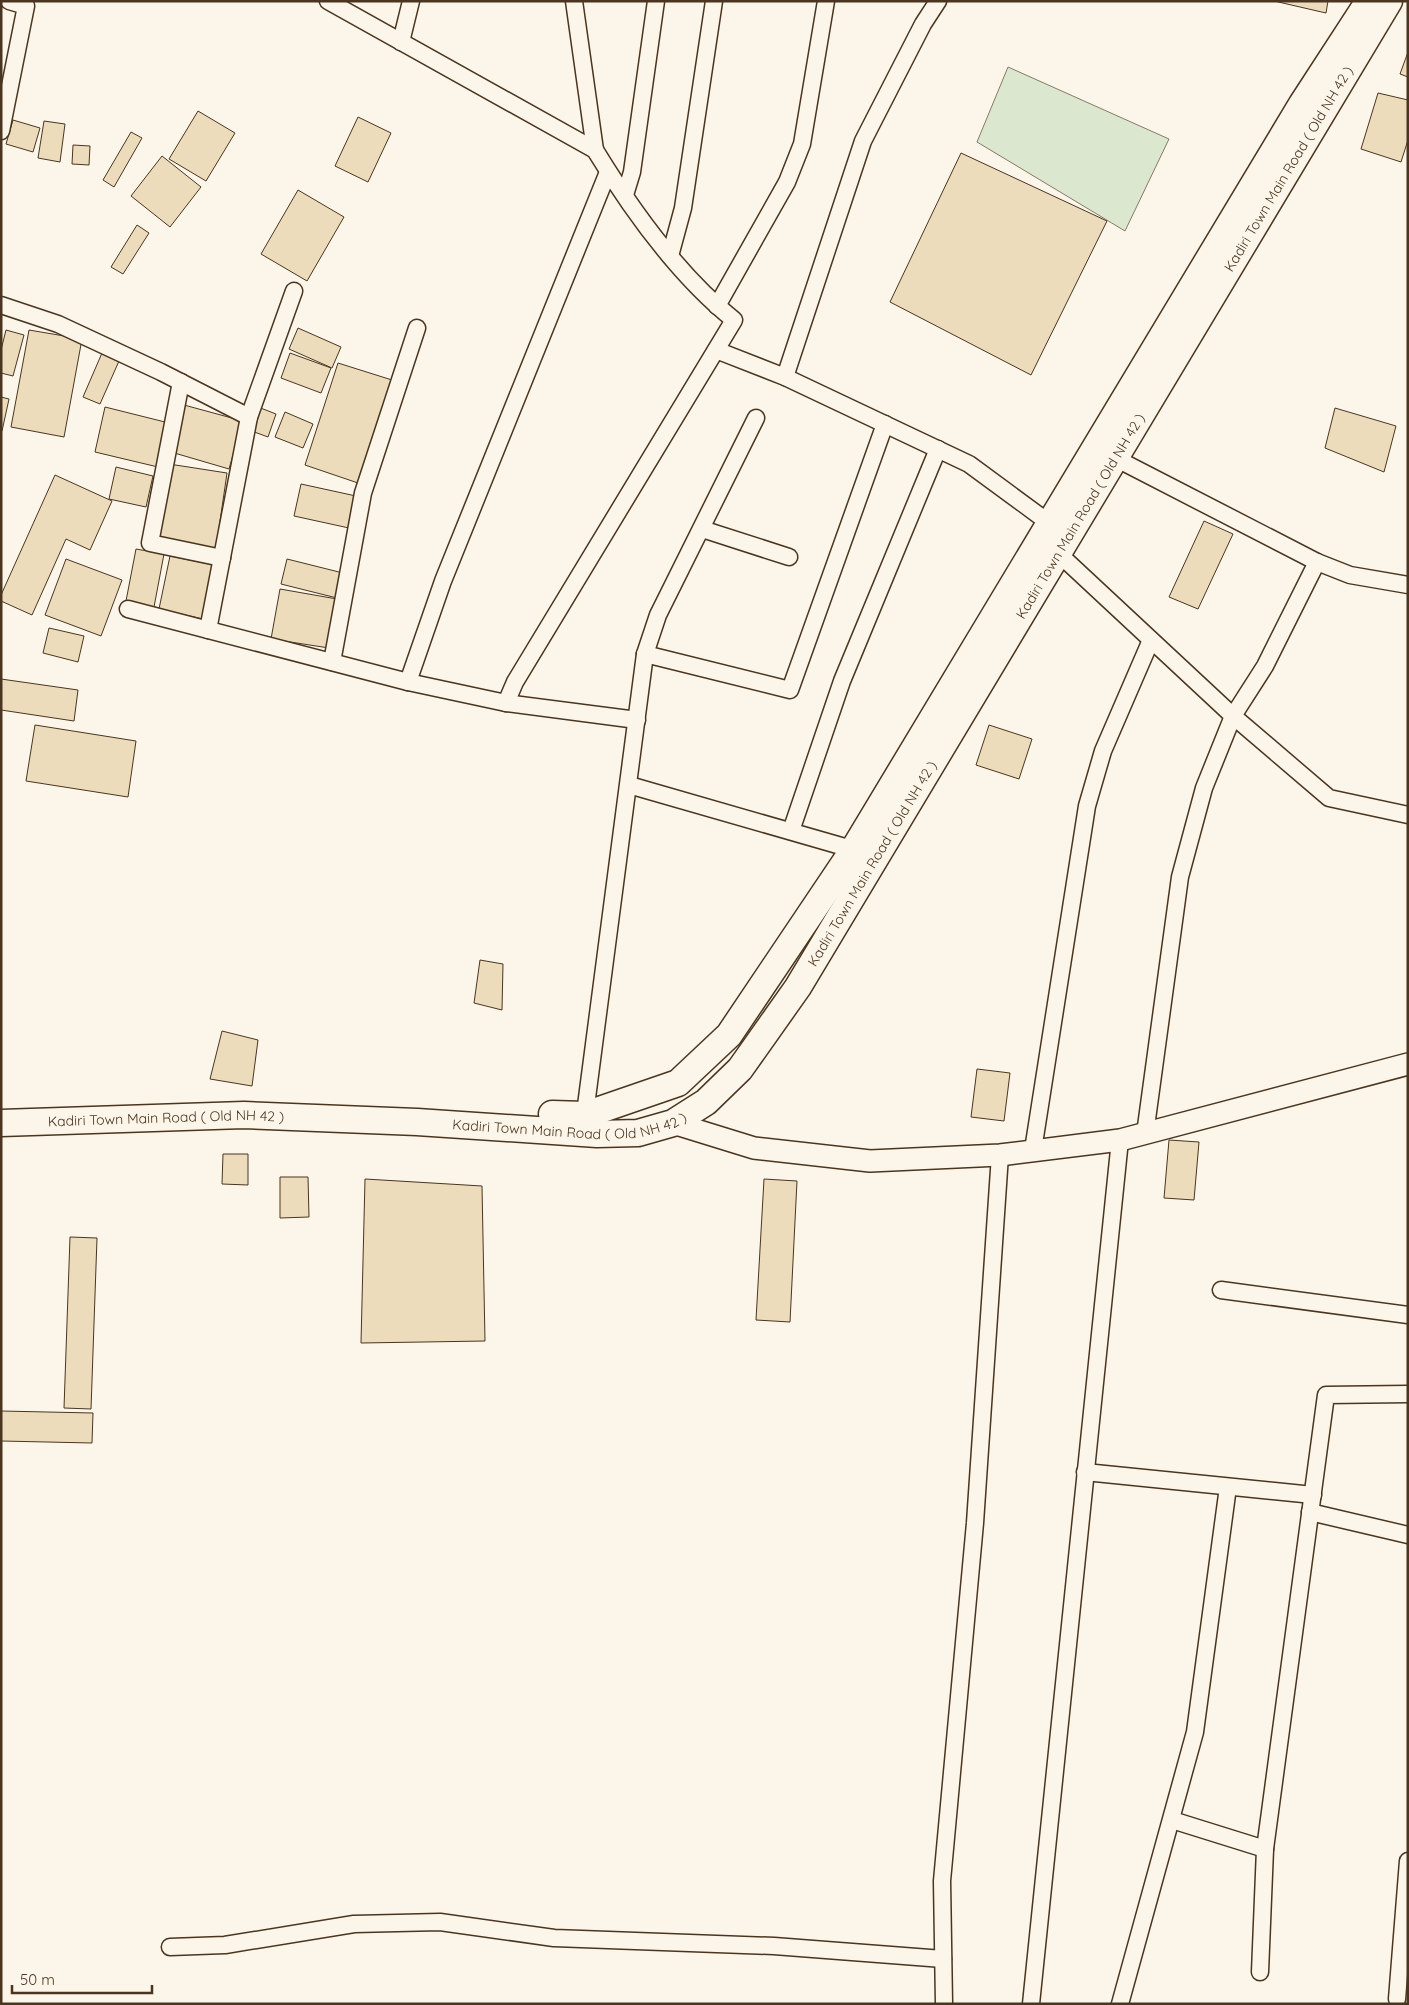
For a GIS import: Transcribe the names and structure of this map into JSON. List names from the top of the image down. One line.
{"streets":{"main road":["Kadiri Town Main Road ( Old NH 42 )"]},"scale_bar":"50 m"}
